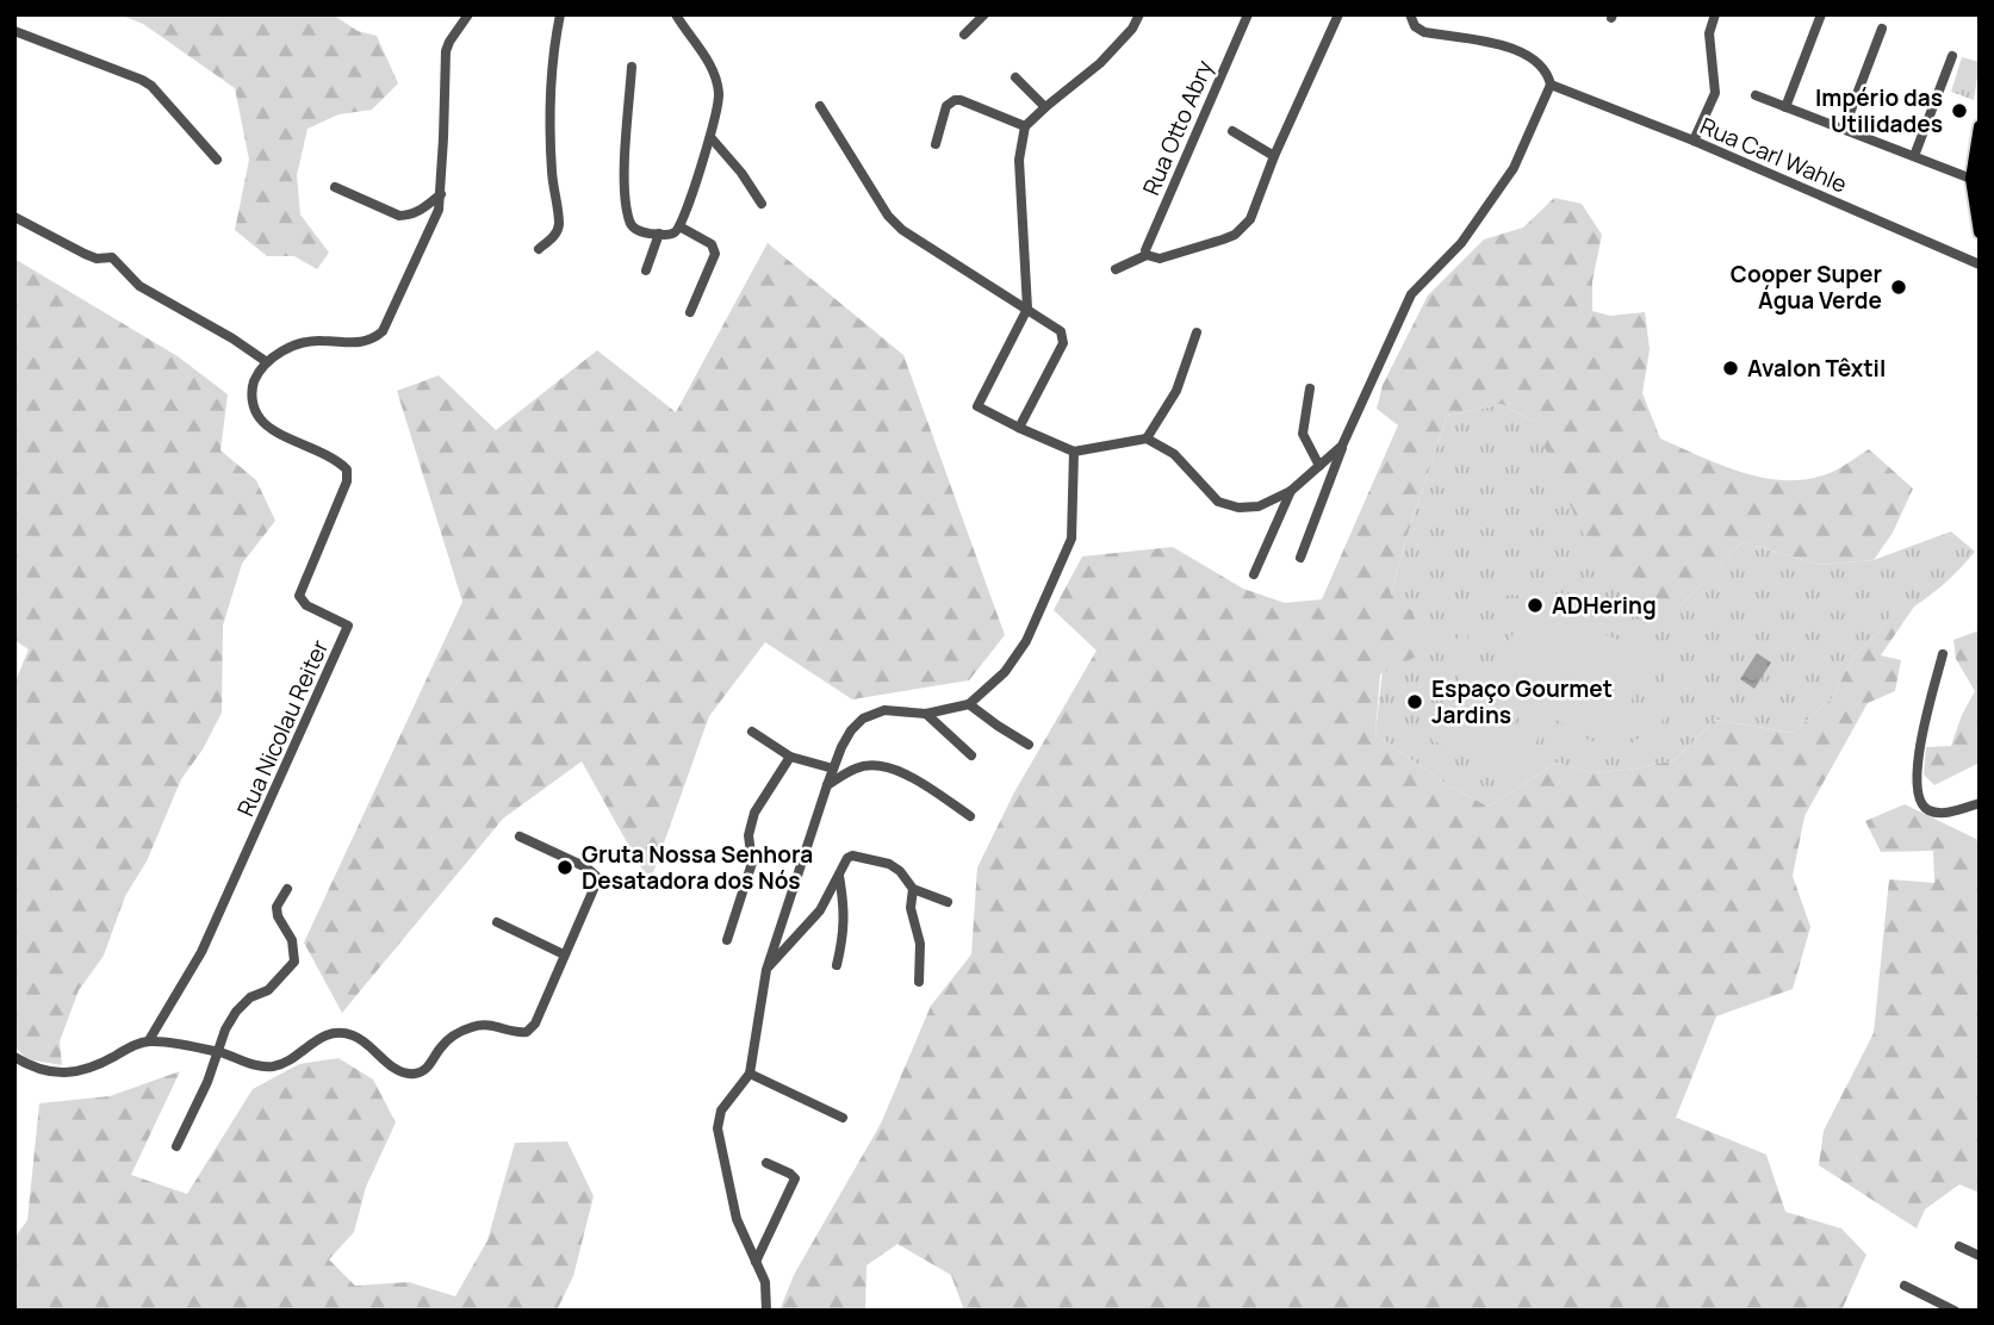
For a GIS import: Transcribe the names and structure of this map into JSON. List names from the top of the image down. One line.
{"streets":{"street":["Rua Otto Abry","Rua Carl Wahle","Rua Nicolau Reiter"]},"places":["Império das Utilidades","Cooper Super Água Verde","Avalon Têxtil","ADHering","Espaço Gourmet Jardins","Gruta Nossa Senhora Desatadora dos Nós"]}
